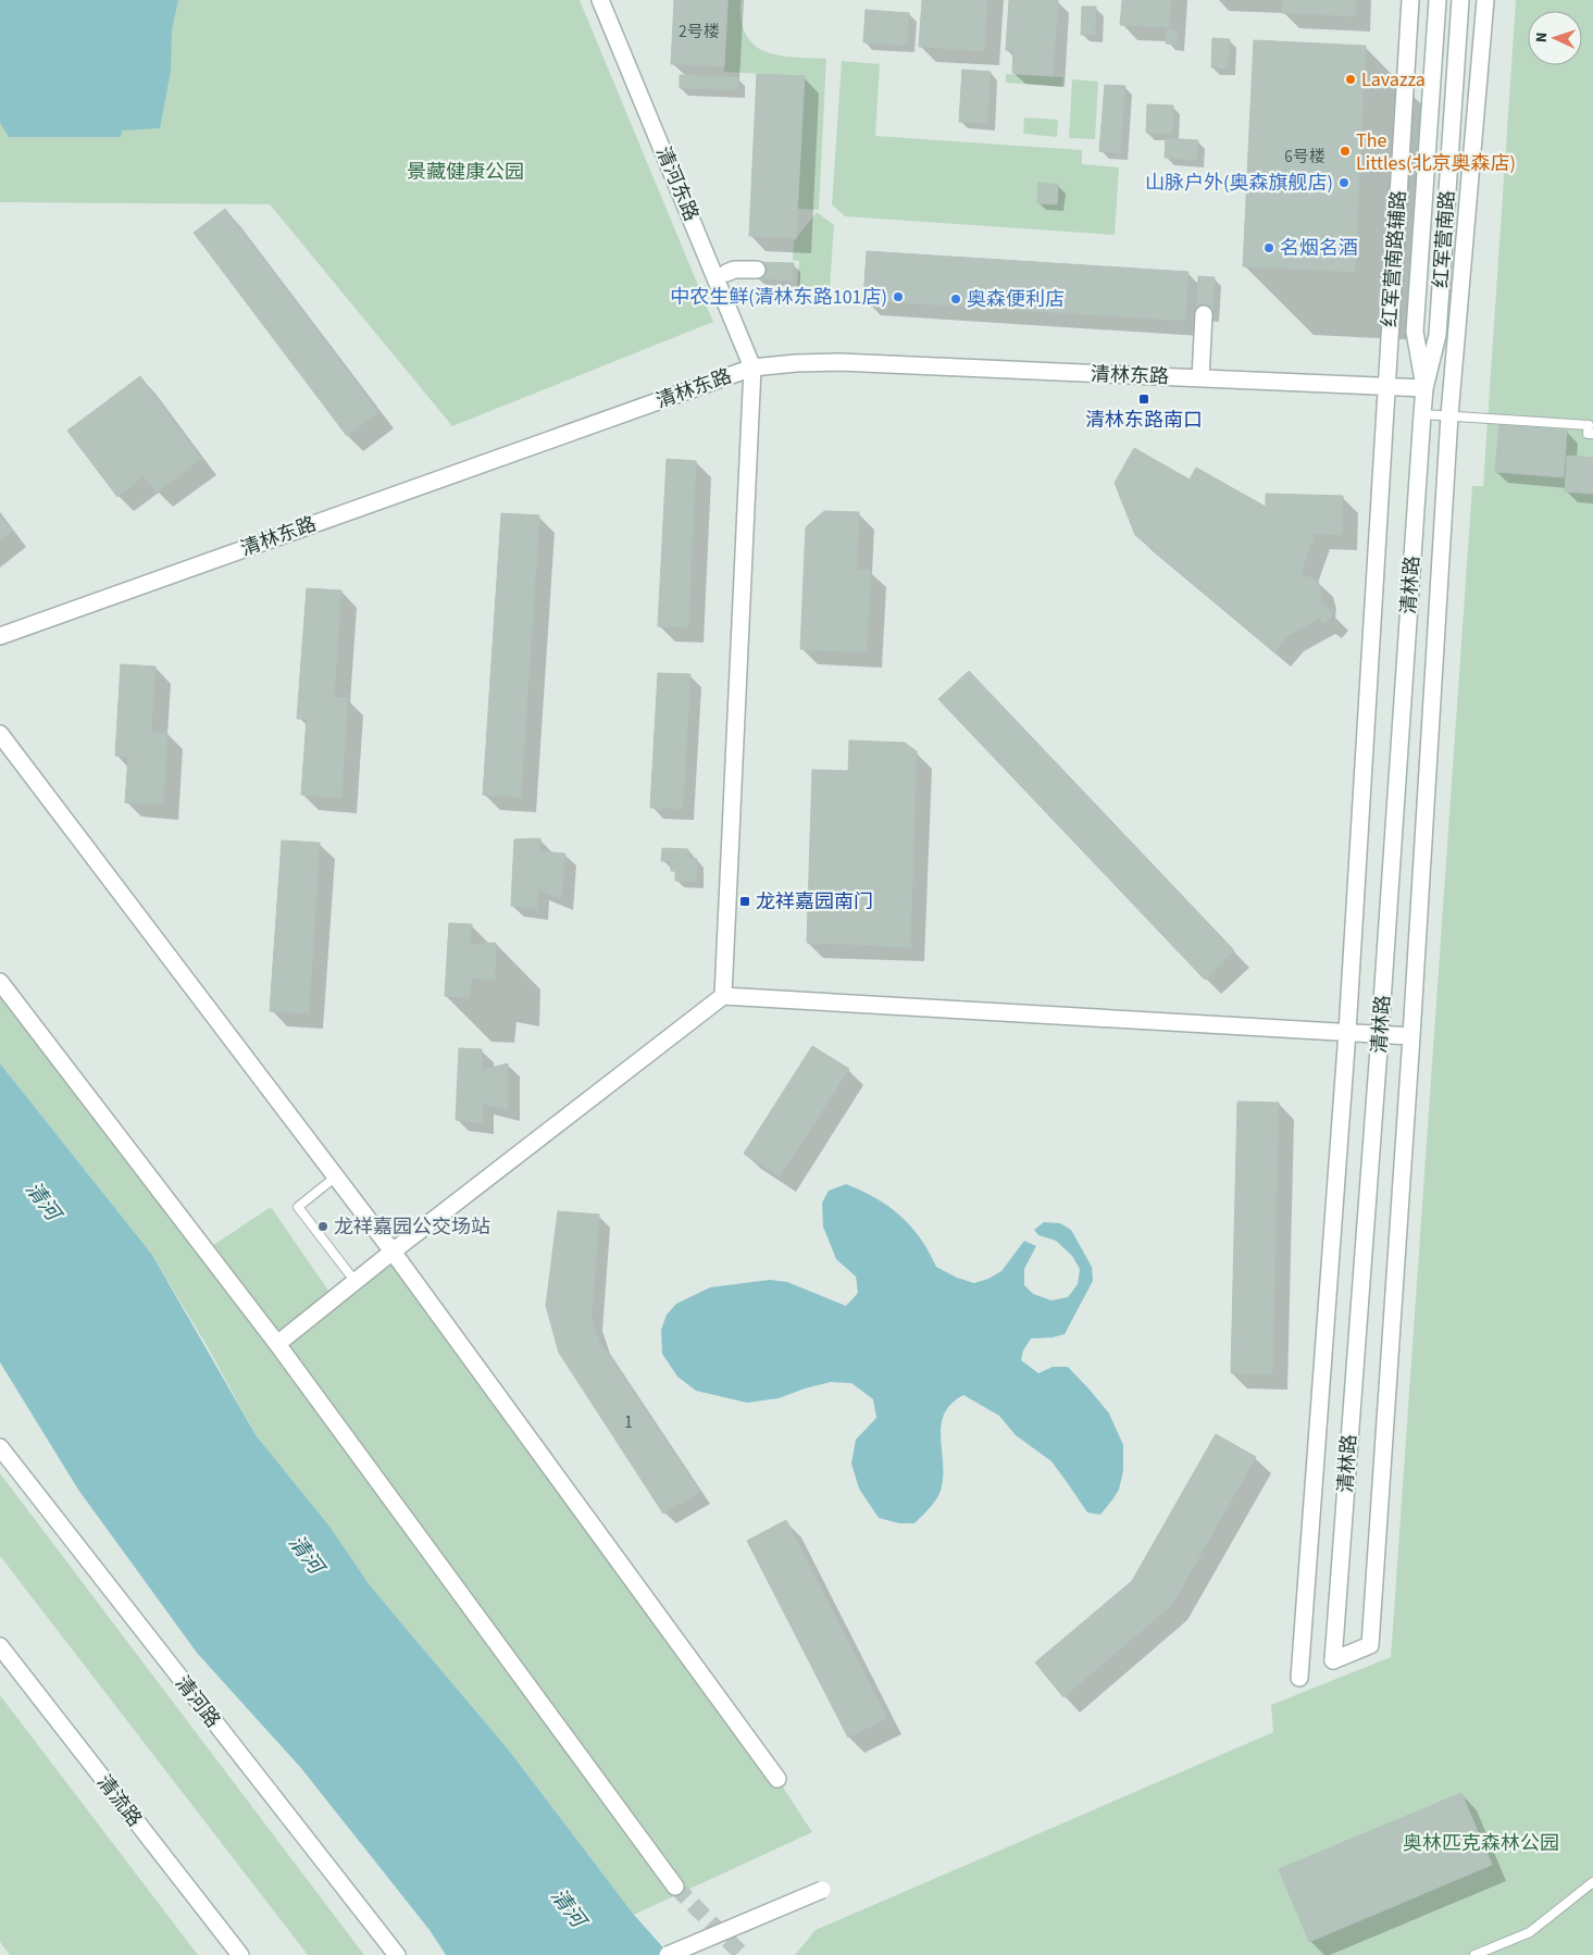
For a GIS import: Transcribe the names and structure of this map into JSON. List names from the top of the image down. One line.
{"streets":{"street":["清河东路","红军营南路","红军营南路辅路","清林东路","清林路","清河路","清流路"]},"crossings":[["清河东路","清林东路"],["红军营南路","清林东路"],["红军营南路","清林路"],["红军营南路辅路","清林东路"],["清林东路","清林路"]],"water":["清河"],"parks":["景藏健康公园","奥林匹克森林公园"],"places":{"other":["Lavazza","The Littles(北京奥森店)","山脉户外(奥森旗舰店)","名烟名酒","中农生鲜(清林东路101店)","奥森便利店","龙祥嘉园公交场站"],"transit":["清林东路南口","龙祥嘉园南门"]},"house_numbers":["2号楼","6号楼","1"],"north":"left"}
